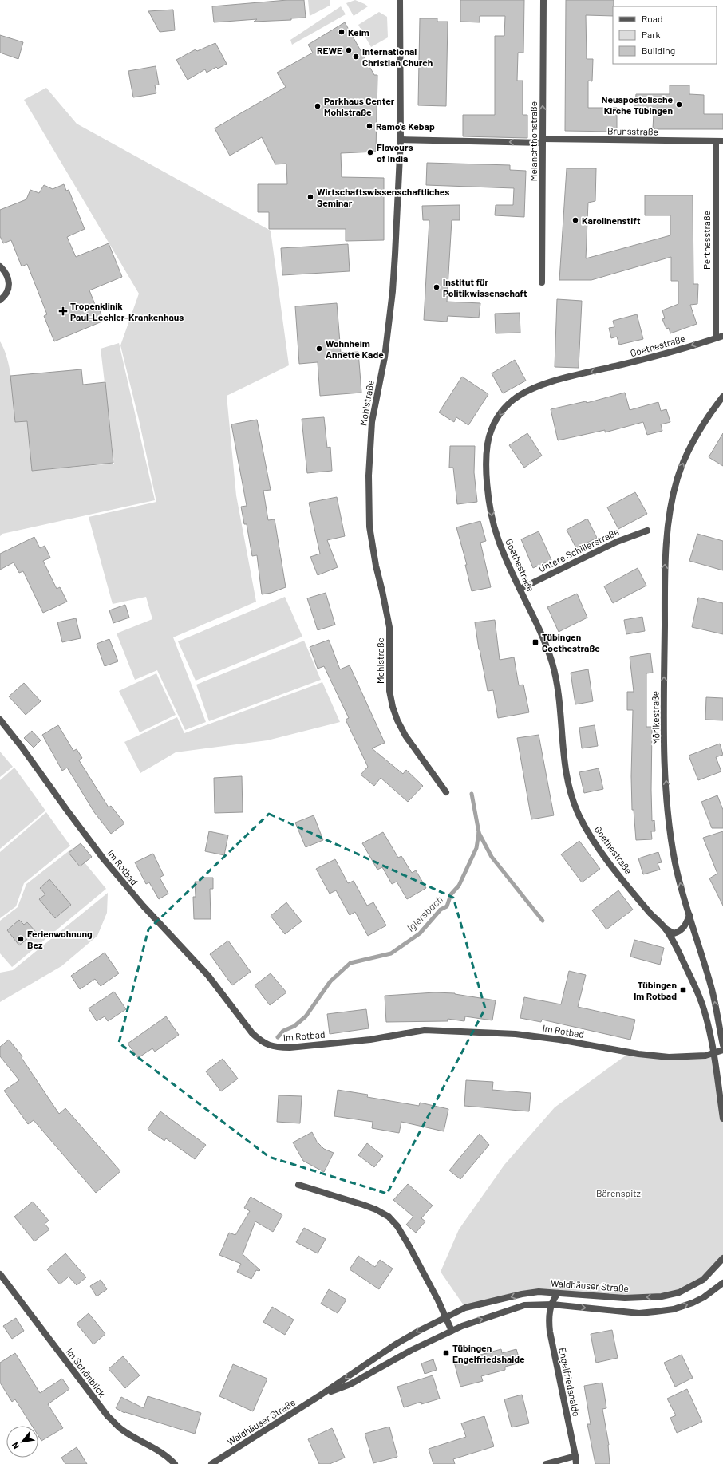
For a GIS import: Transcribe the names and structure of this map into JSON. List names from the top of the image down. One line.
{"streets":{"street":["Brunsstraße","Melanchthonstraße","Perthesstraße","Goethestraße","Mohlstraße","Untere Schillerstraße","Mörikestraße","Im Rotbad","Waldhäuser Straße","Im Schönblick","Engelfriedshalde"]},"crossings":[["Brunsstraße","Melanchthonstraße"],["Brunsstraße","Perthesstraße"],["Brunsstraße","Mohlstraße"],["Perthesstraße","Goethestraße"],["Goethestraße","Untere Schillerstraße"],["Goethestraße","Im Rotbad"],["Waldhäuser Straße","Engelfriedshalde"]],"one_way":["Brunsstraße","Melanchthonstraße","Mörikestraße"],"water":["Iglersbach"],"parks":["Bärenspitz"],"places":{"other":["Keim","REWE","International Christian Church","Neuapostolische Kirche Tübingen","Parkhaus Center Mohlstraße","Ramo's Kebap","Flavours of India","Wirtschaftswissenschaftliches Seminar","Karolinenstift","Institut für Politikwissenschaft","Wohnheim Annette Kade","Ferienwohnung Bez"],"health":["Tropenklinik Paul-Lechler-Krankenhaus"],"transit":["Tübingen Goethestraße","Tübingen Im Rotbad","Tübingen Engelfriedshalde"]},"legend":["Road","Park","Building"],"north":"bottom left"}
